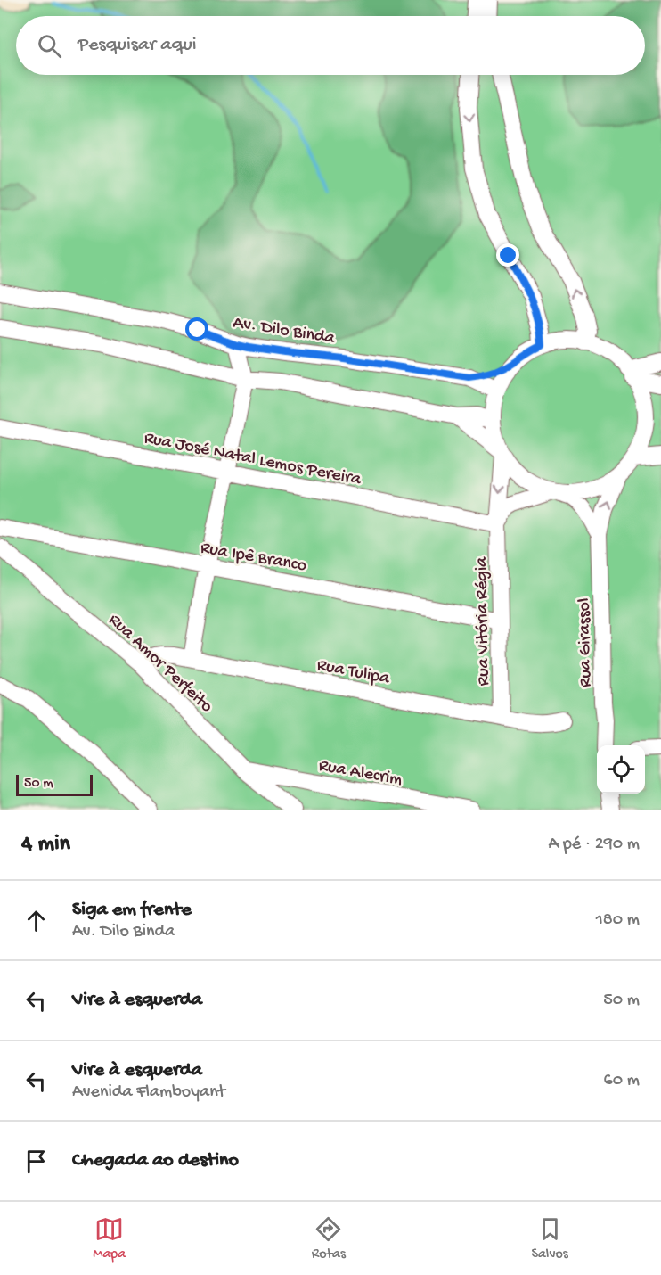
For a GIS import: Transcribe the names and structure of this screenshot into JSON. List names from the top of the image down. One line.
{"streets":{"street":["Av. Dilo Binda","Rua José Natal Lemos Pereira","Rua Ipê Branco","Rua Vitória Régia","Rua Girassol","Rua Amor Perfeito","Rua Tulipa","Rua Alecrim"]},"crossings":[["Rua José Natal Lemos Pereira","Rua Vitória Régia"],["Rua Ipê Branco","Rua Vitória Régia"],["Rua Vitória Régia","Rua Girassol"],["Rua Vitória Régia","Rua Tulipa"],["Rua Amor Perfeito","Rua Tulipa"],["Rua Amor Perfeito","Rua Alecrim"]],"scale_bar":"50 m","page":{"search":"Pesquisar aqui","scale":"50 m","heading":["4 min","A pé · 290 m"],"list":[["Siga em frente","Av. Dilo Binda","180 m"],["Vire à esquerda","50 m"],["Vire à esquerda","Avenida Flamboyant","60 m"],"Chegada ao destino"],"nav":["Mapa","Rotas","Salvos"]}}
